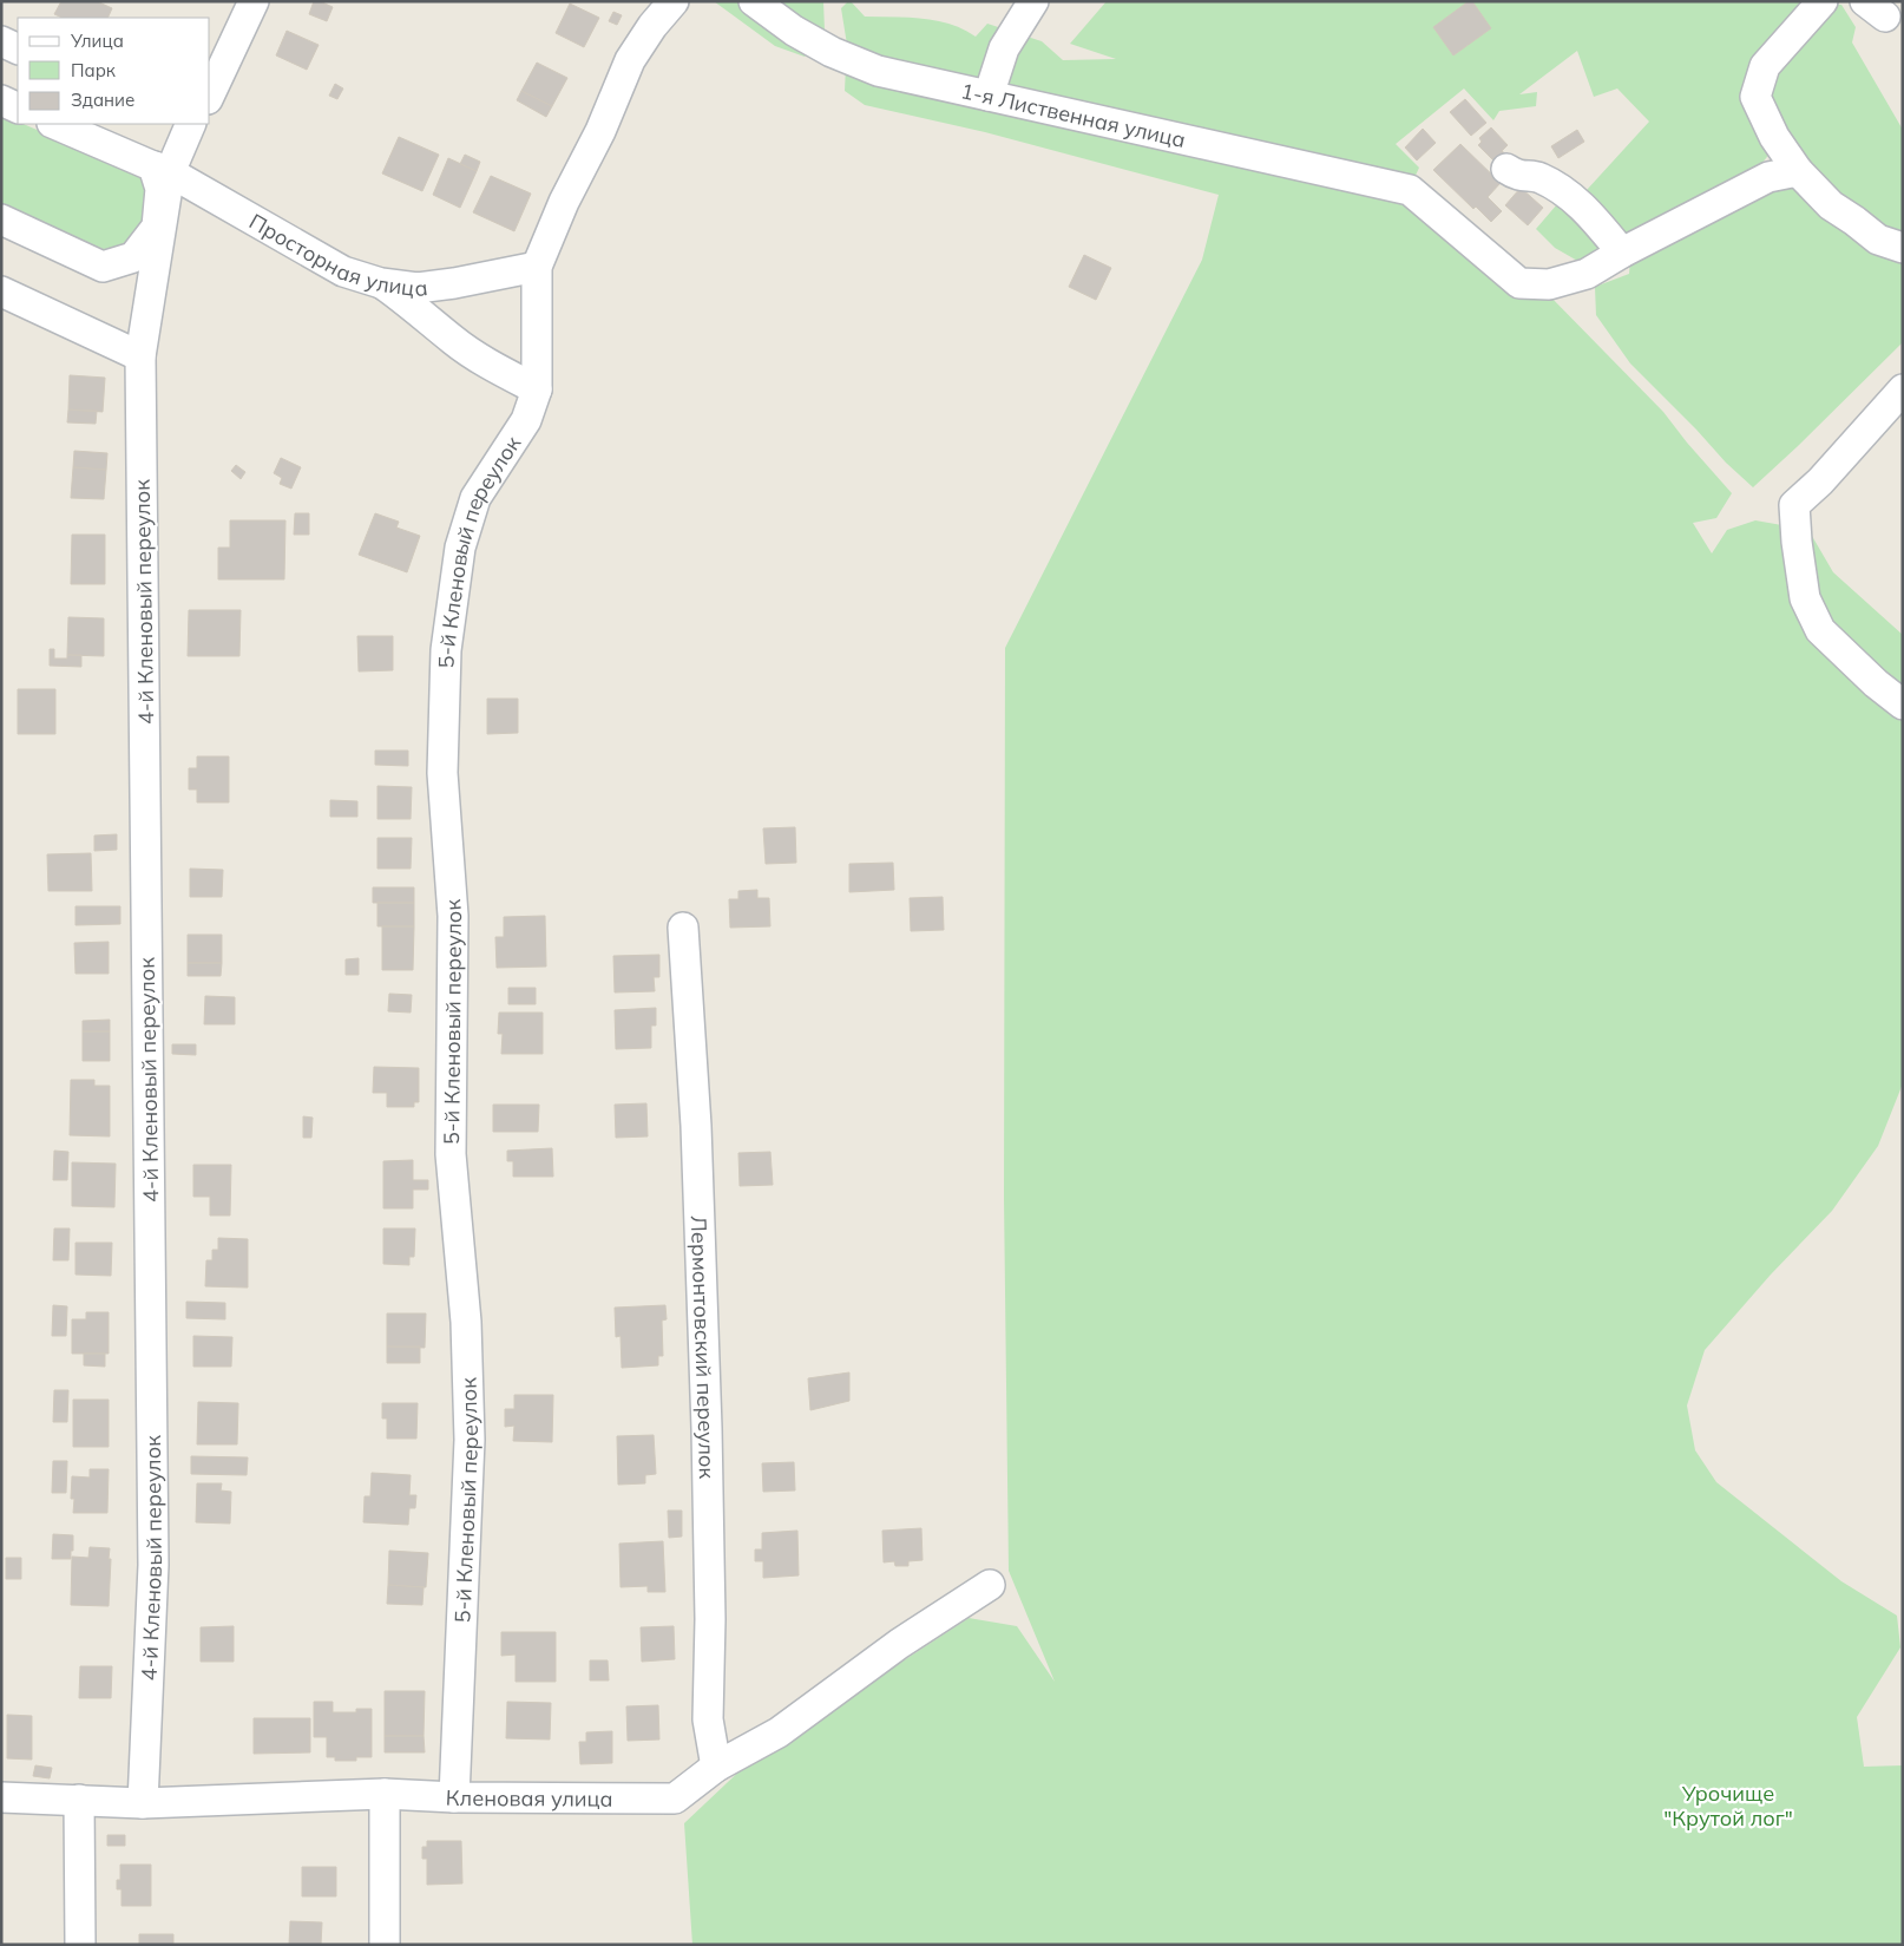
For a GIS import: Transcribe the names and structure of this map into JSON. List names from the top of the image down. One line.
{"streets":{"street":["1-я Лиственная улица","Просторная улица","5-й Кленовый переулок","4-й Кленовый переулок","Лермонтовский переулок","Кленовая улица"]},"crossings":[["Просторная улица","5-й Кленовый переулок"],["Просторная улица","4-й Кленовый переулок"],["5-й Кленовый переулок","Кленовая улица"],["4-й Кленовый переулок","Кленовая улица"],["Лермонтовский переулок","Кленовая улица"]],"parks":["Урочище \"Крутой лог\""],"legend":["Улица","Парк","Здание"]}
